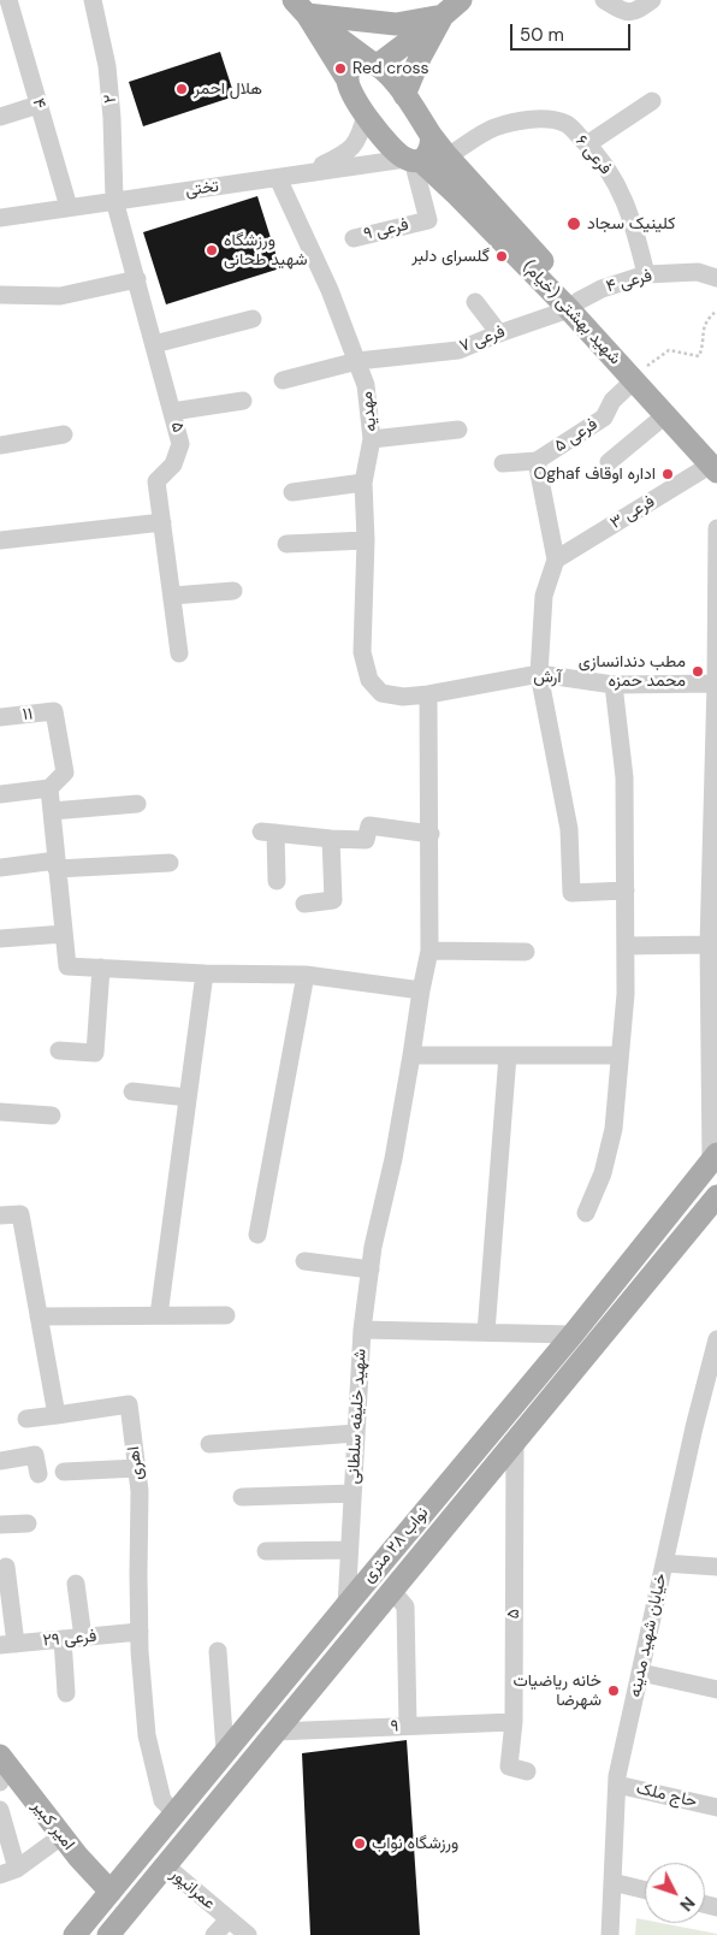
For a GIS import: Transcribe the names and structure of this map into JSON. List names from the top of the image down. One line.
{"streets":{"main road":["شهید بهشتی (خیام)","نواب ۲۸ متری","امیر کبیر"],"street":["۲","۴","فرعی ۶","تختی","فرعی ۹","فرعی ۴","فرعی ۷","مهدیه","۵","فرعی ۵","فرعی ۳","آرش","۱۱","شهید خلیفه سلطانی","اهری","خیابان شهید مدینه","فرعی ۲۹","۹","حاج ملک","عمرانپور"]},"crossings":[["۲","تختی"],["۲","۵"],["۴","تختی"],["فرعی ۶","فرعی ۴"],["فرعی ۶","شهید بهشتی (خیام)"],["تختی","فرعی ۹"],["تختی","شهید بهشتی (خیام)"],["تختی","مهدیه"],["تختی","۵"],["فرعی ۹","شهید بهشتی (خیام)"],["فرعی ۴","شهید بهشتی (خیام)"],["فرعی ۴","فرعی ۷"],["شهید بهشتی (خیام)","فرعی ۷"],["شهید بهشتی (خیام)","فرعی ۵"],["شهید بهشتی (خیام)","فرعی ۳"],["فرعی ۷","مهدیه"],["مهدیه","آرش"],["۵","نواب ۲۸ متری"],["۵","۹"],["شهید خلیفه سلطانی","نواب ۲۸ متری"],["اهری","نواب ۲۸ متری"],["اهری","فرعی ۲۹"],["نواب ۲۸ متری","۹"],["نواب ۲۸ متری","امیر کبیر"],["نواب ۲۸ متری","عمرانپور"],["خیابان شهید مدینه","حاج ملک"]],"places":["Red cross","هلال احمر","کلینیک سجاد","ورزشگاه شهید طحانی","گلسرای دلبر","Oghaf اداره اوقاف","مطب دندانسازی محمد حمزه","خانه ریاضیات شهرضا","ورزشگاه نواب"],"scale_bar":"50 m","north":"bottom right"}
